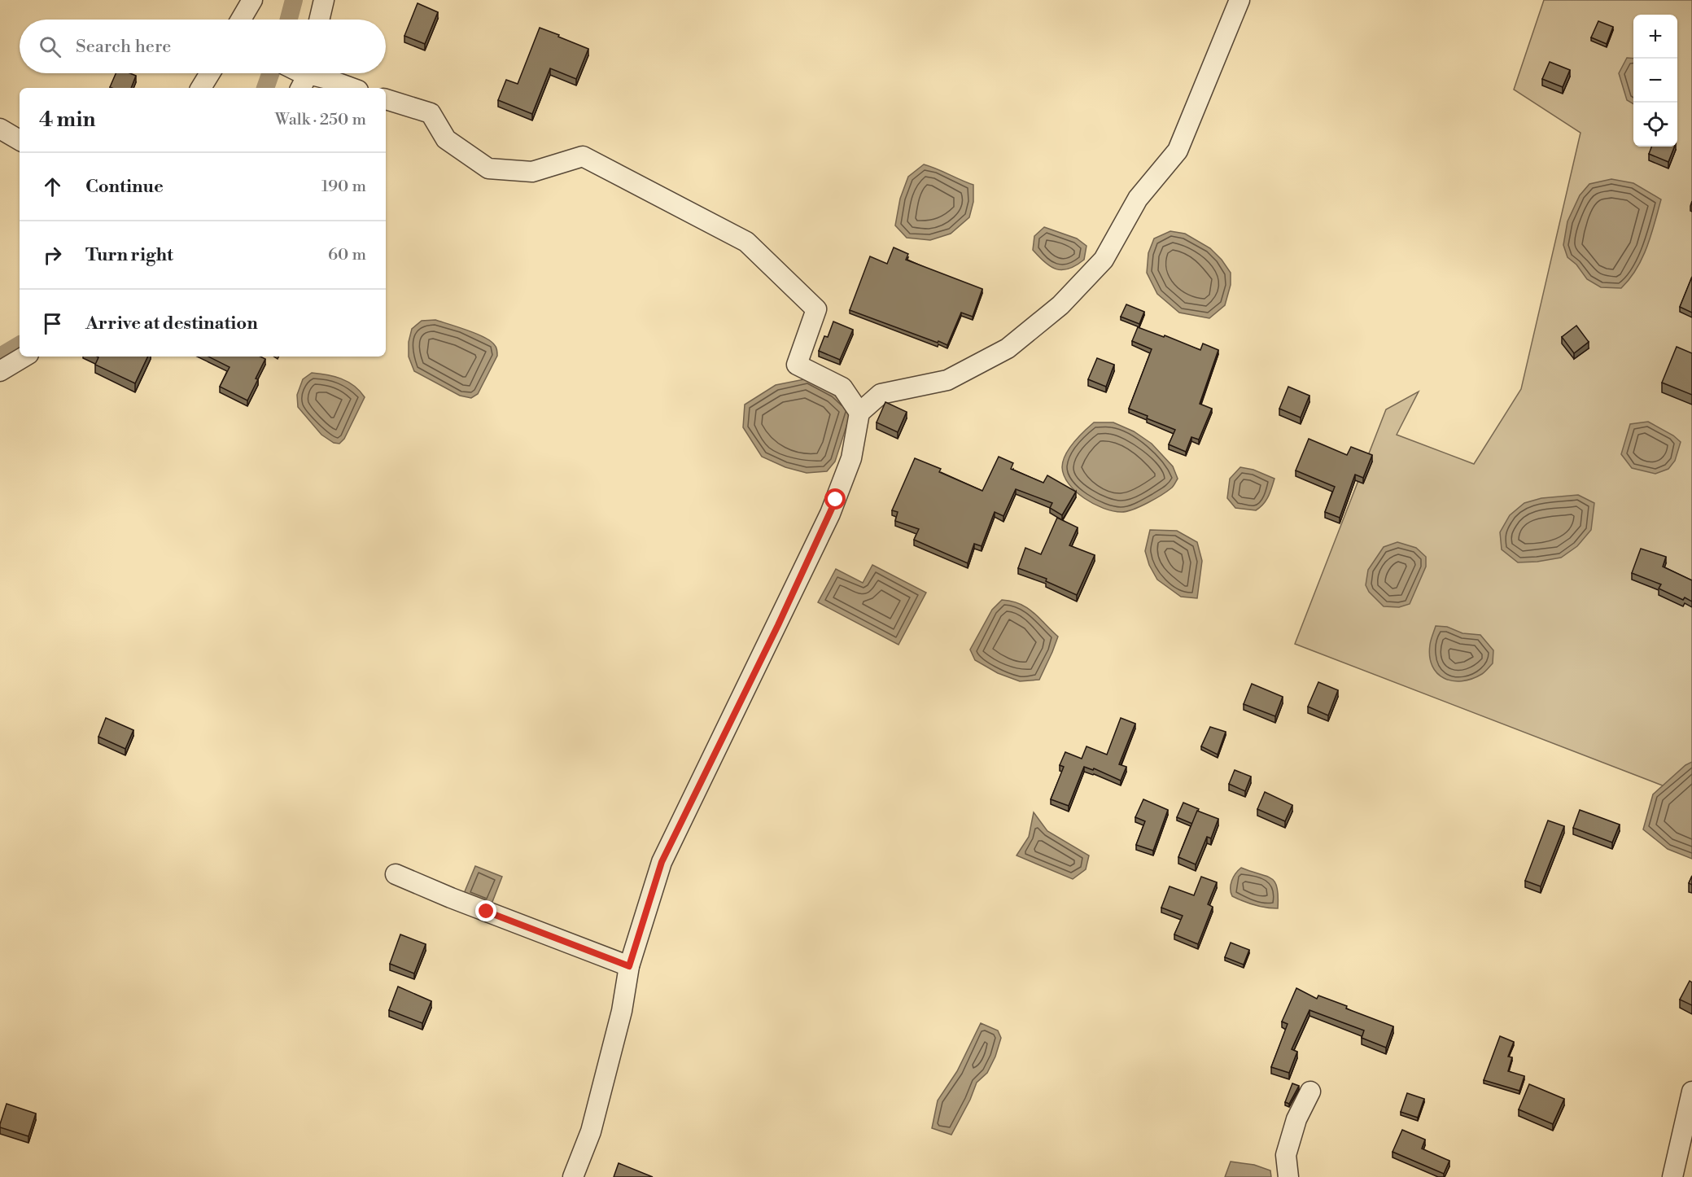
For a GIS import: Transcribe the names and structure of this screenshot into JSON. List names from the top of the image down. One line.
{"page":{"map_buttons":["+","−"],"search":"Search here","heading":["4 min","Walk · 250 m"],"list":[["Continue","190 m"],["Turn right","60 m"],"Arrive at destination"]}}
